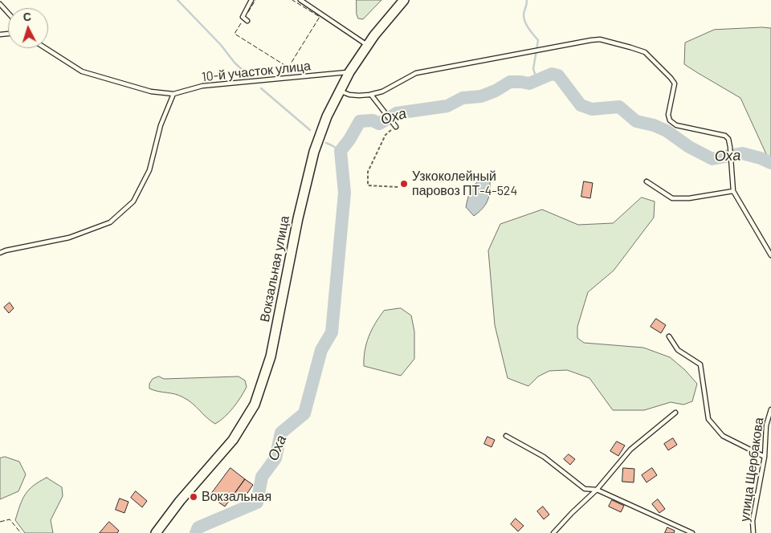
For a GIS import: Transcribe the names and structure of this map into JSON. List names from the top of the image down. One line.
{"streets":{"street":["Вокзальная улица"],"lane":["10-й участок улица","улица Щербакова"]},"crossings":[["10-й участок улица","Вокзальная улица"]],"water":["Оха"],"places":["Узкоколейный паровоз ПТ-4-524","Вокзальная"],"north":"top"}
